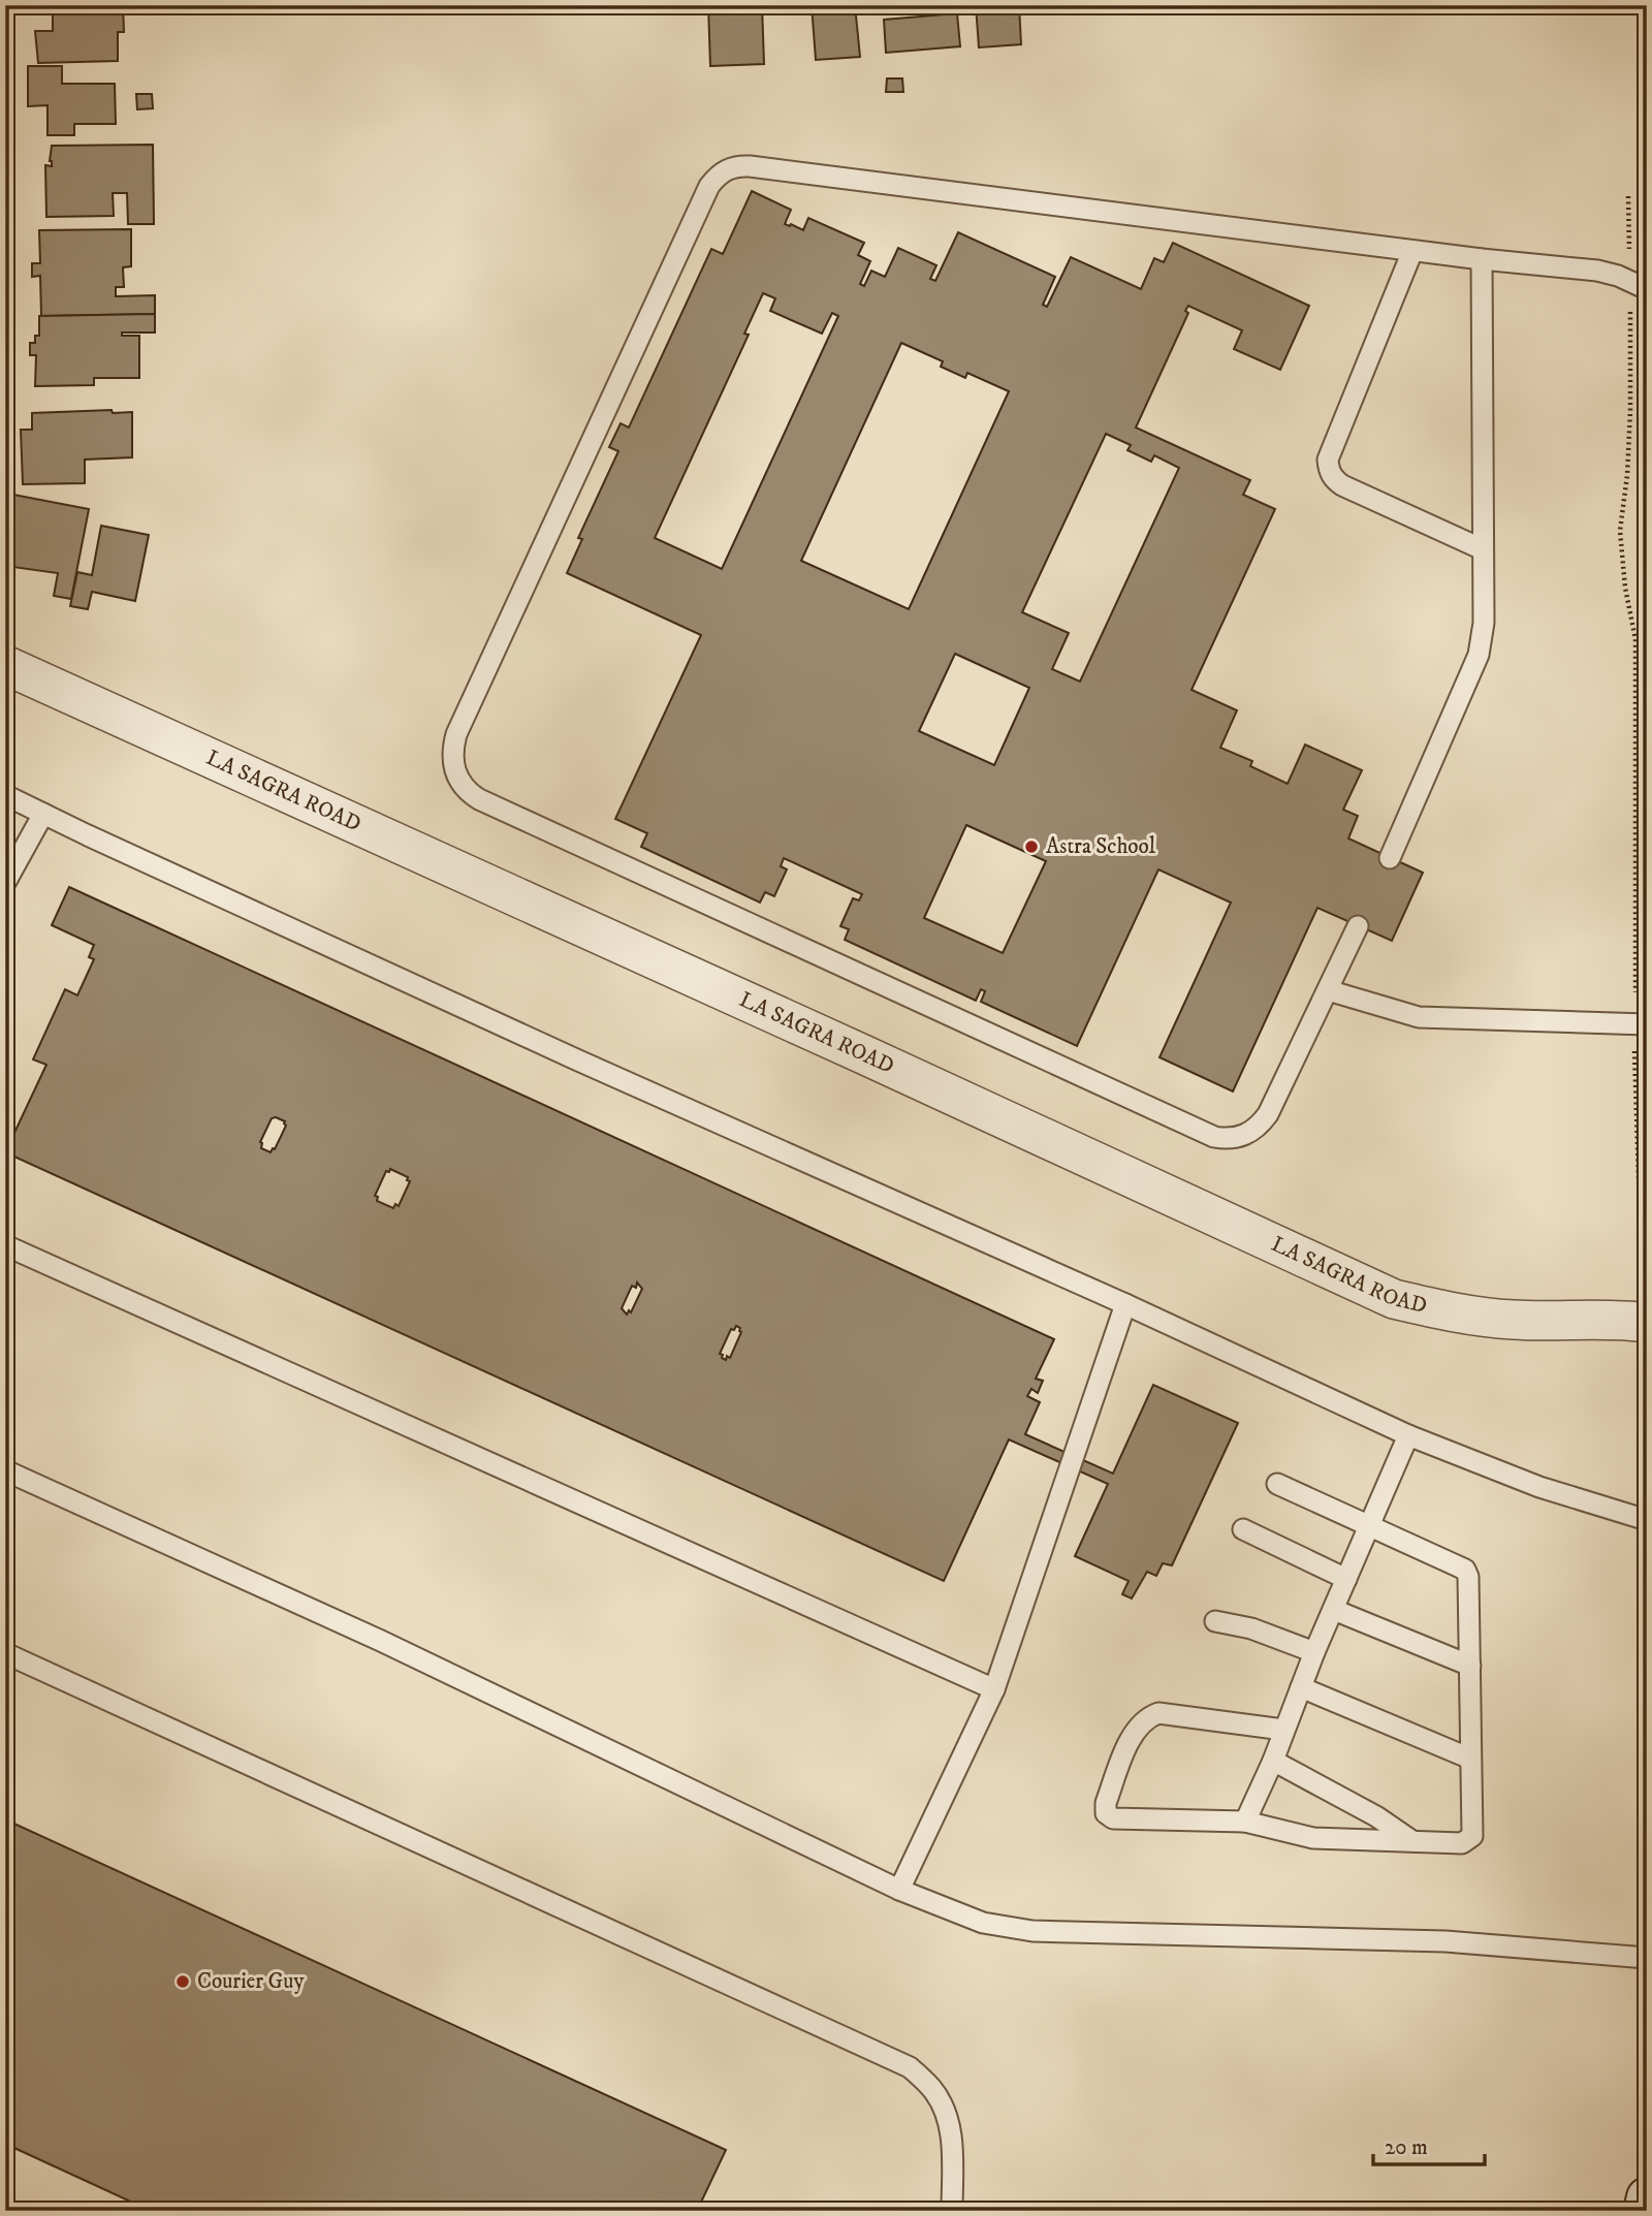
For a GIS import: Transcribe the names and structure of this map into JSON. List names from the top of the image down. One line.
{"streets":{"street":["LA SAGRA ROAD"]},"places":["Astra School","Courier Guy"],"scale_bar":"20 m"}
